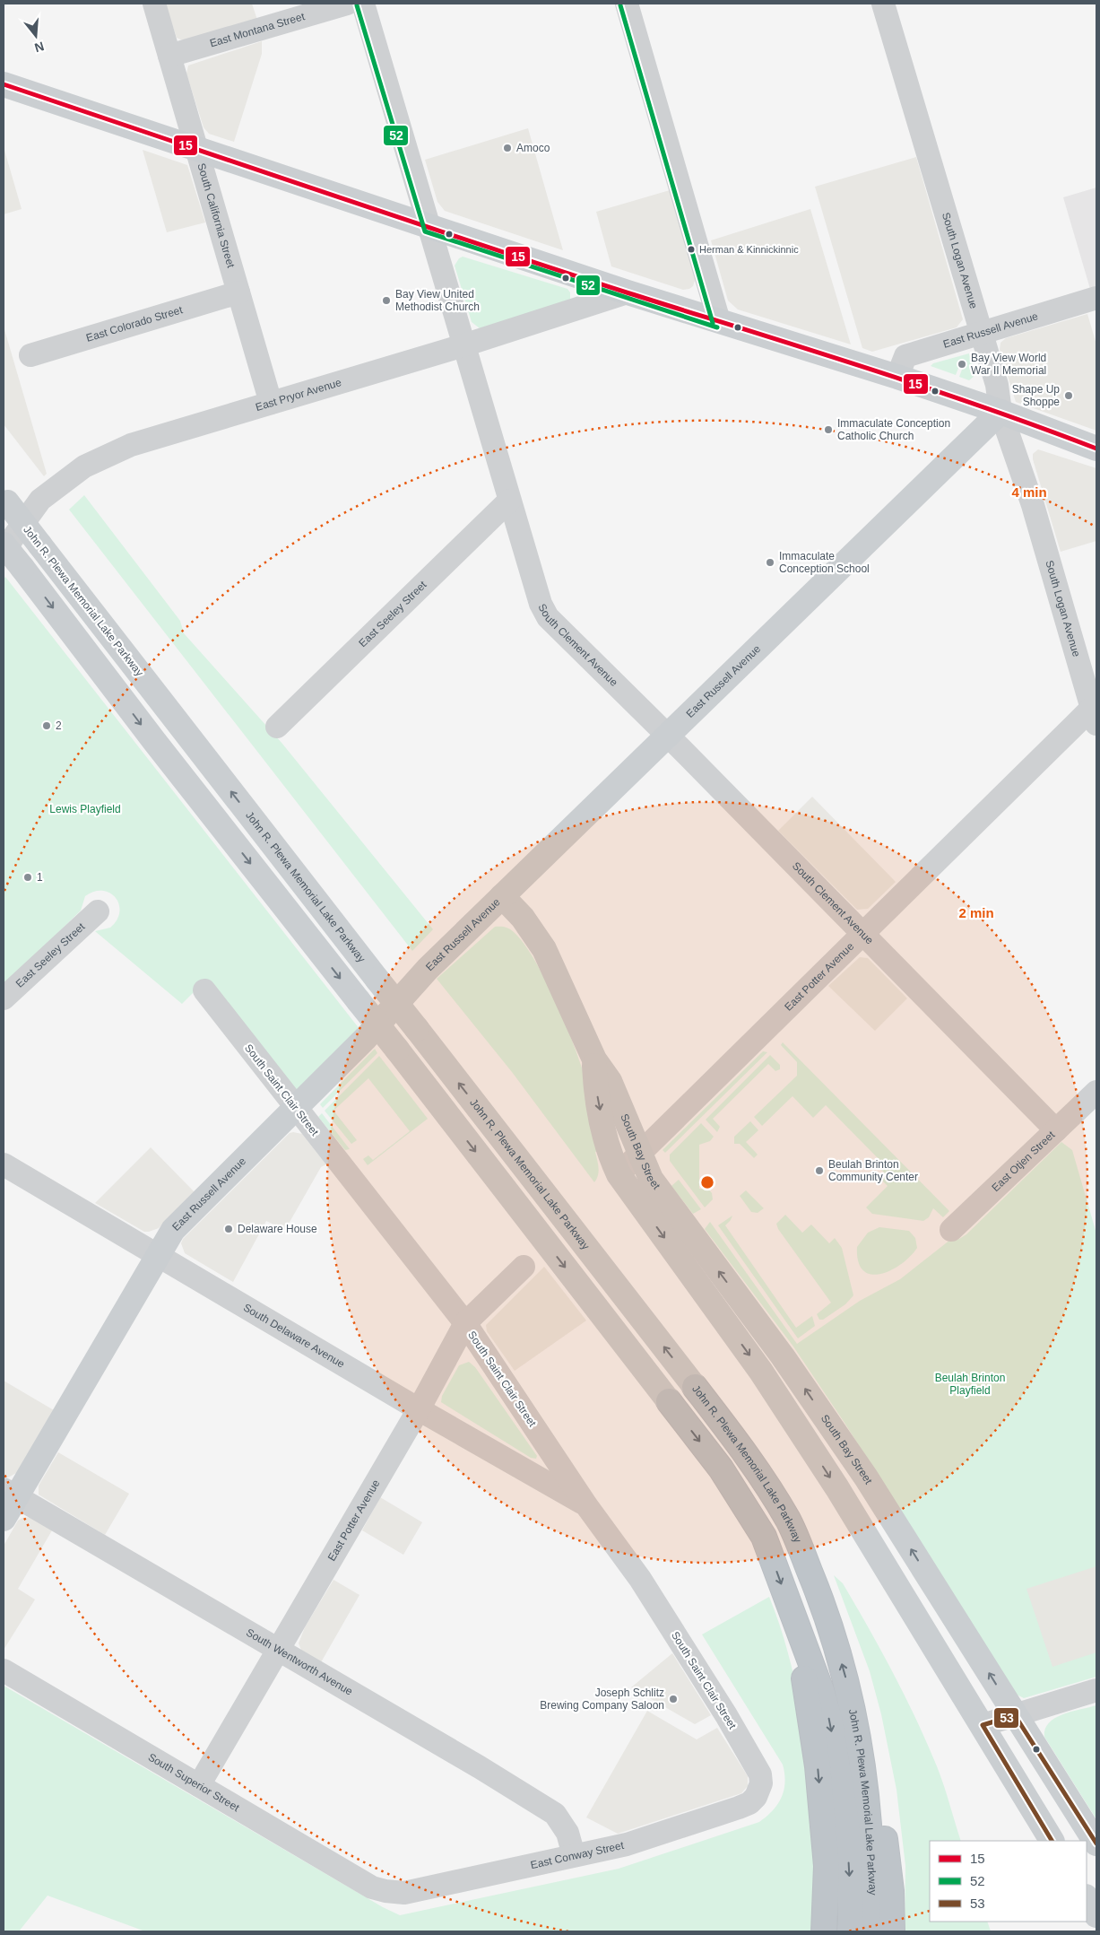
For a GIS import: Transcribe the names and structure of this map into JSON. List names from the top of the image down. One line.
{"streets":{"highway":["John R. Plewa Memorial Lake Parkway"],"main road":["East Russell Avenue","South Bay Street"],"street":["East Montana Street","South California Street","South Logan Avenue","East Colorado Street","East Pryor Avenue","East Seeley Street","South Clement Avenue","East Potter Avenue","South Saint Clair Street","East Otjen Street","South Delaware Avenue","South Wentworth Avenue","South Superior Street","East Conway Street"]},"crossings":[["East Montana Street","South California Street"],["South California Street","East Colorado Street"],["South California Street","East Pryor Avenue"],["South Logan Avenue","East Russell Avenue"],["South Logan Avenue","East Potter Avenue"],["East Russell Avenue","South Clement Avenue"],["East Russell Avenue","South Saint Clair Street"],["East Russell Avenue","South Bay Street"],["East Russell Avenue","South Delaware Avenue"],["East Russell Avenue","South Wentworth Avenue"],["East Pryor Avenue","South Clement Avenue"],["East Seeley Street","South Clement Avenue"],["South Clement Avenue","East Potter Avenue"],["South Clement Avenue","East Otjen Street"],["East Potter Avenue","South Saint Clair Street"],["East Potter Avenue","South Bay Street"],["East Potter Avenue","South Delaware Avenue"],["East Potter Avenue","South Wentworth Avenue"],["East Potter Avenue","South Superior Street"],["South Saint Clair Street","South Delaware Avenue"],["South Saint Clair Street","East Conway Street"],["South Wentworth Avenue","East Conway Street"],["South Superior Street","East Conway Street"]],"parks":["Lewis Playfield","Beulah Brinton Playfield"],"places":["Amoco","Herman & Kinnickinnic","Bay View United Methodist Church","Bay View World War II Memorial","Shape Up Shoppe","Immaculate Conception Catholic Church","Immaculate Conception School","2","1","Beulah Brinton Community Center","Delaware House","Joseph Schlitz Brewing Company Saloon"],"lines":["transit line 52","transit line 15","transit line 53"],"legend":["15","52","53"],"north":"bottom","rings":["4 min","2 min"]}
